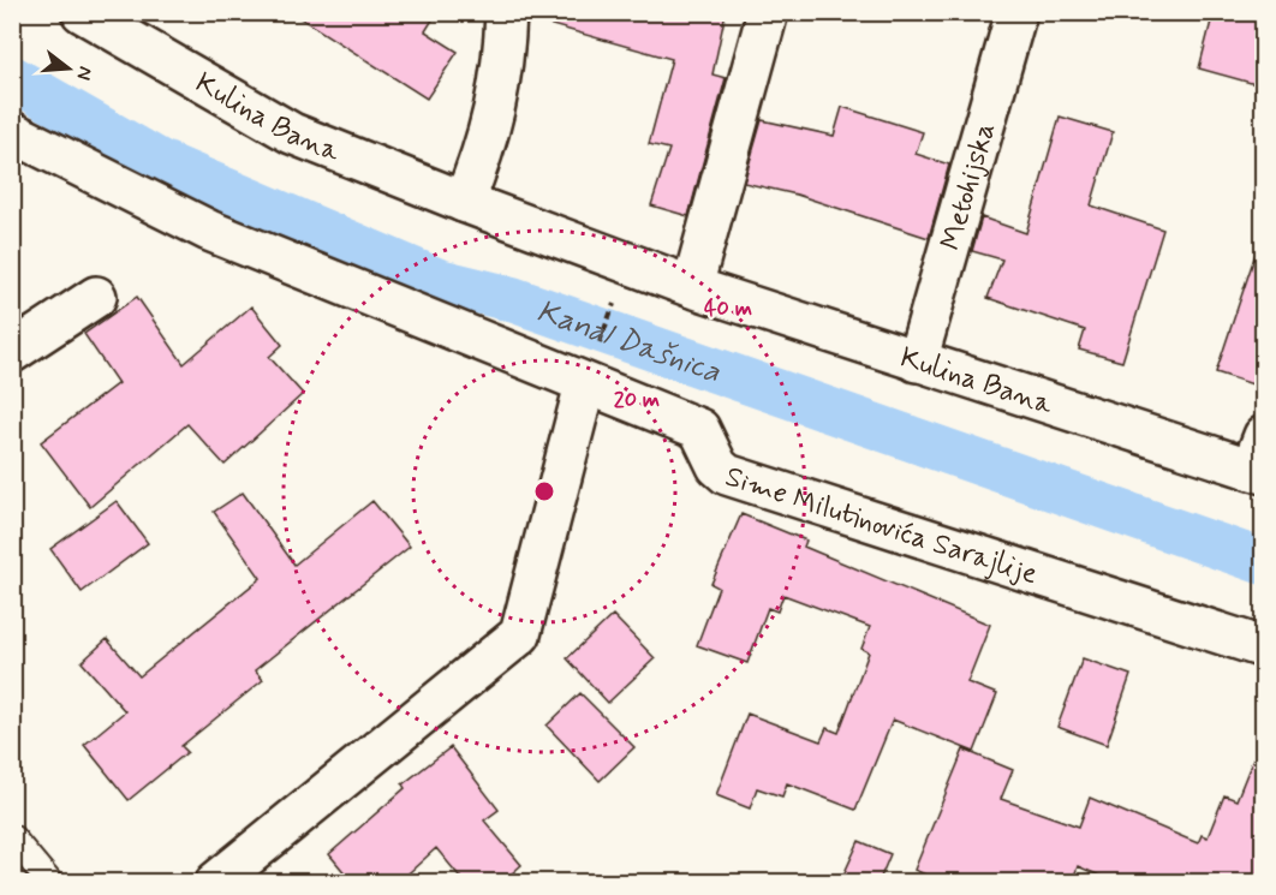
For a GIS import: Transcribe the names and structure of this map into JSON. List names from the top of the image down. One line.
{"streets":{"street":["Kulina Bana","Metohijska","Sime Milutinovića Sarajlije"]},"crossings":[["Kulina Bana","Metohijska"]],"water":["Kanal Dašnica"],"north":"right","rings":["40 m","20 m"]}
